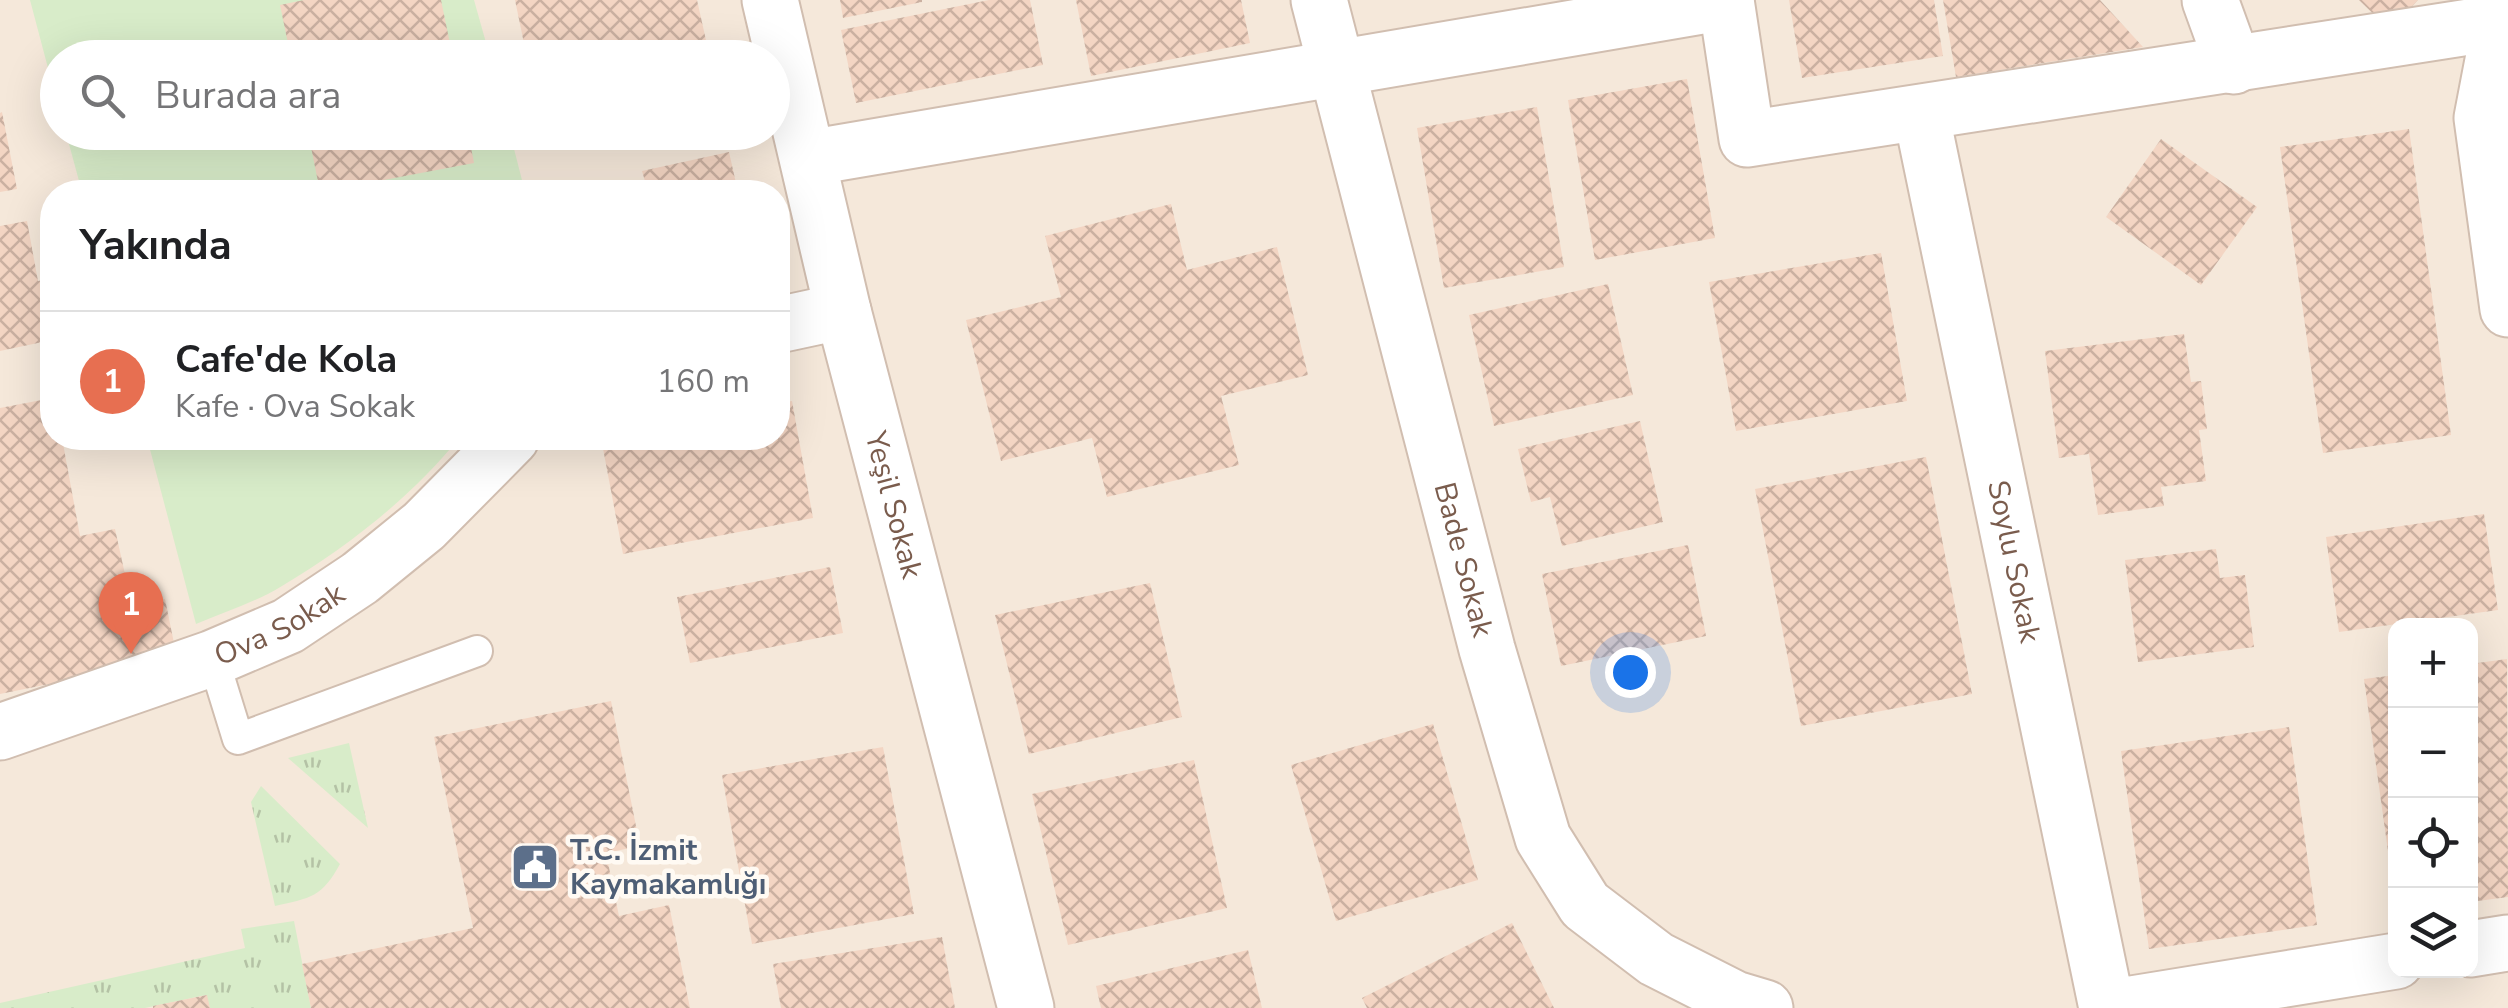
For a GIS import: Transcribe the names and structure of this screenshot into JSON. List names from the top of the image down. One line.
{"streets":{"street":["Yeşil Sokak","Bade Sokak","Soylu Sokak","Ova Sokak"]},"places":{"public building":["T.C. İzmit Kaymakamlığı"]},"page":{"search":"Burada ara","heading":"Yakında","list":[{"mark":"1","name":"Cafe'de Kola","note":"Kafe · Ova Sokak","value":"160 m"}],"pins":"1","map_buttons":["+","−"]}}
